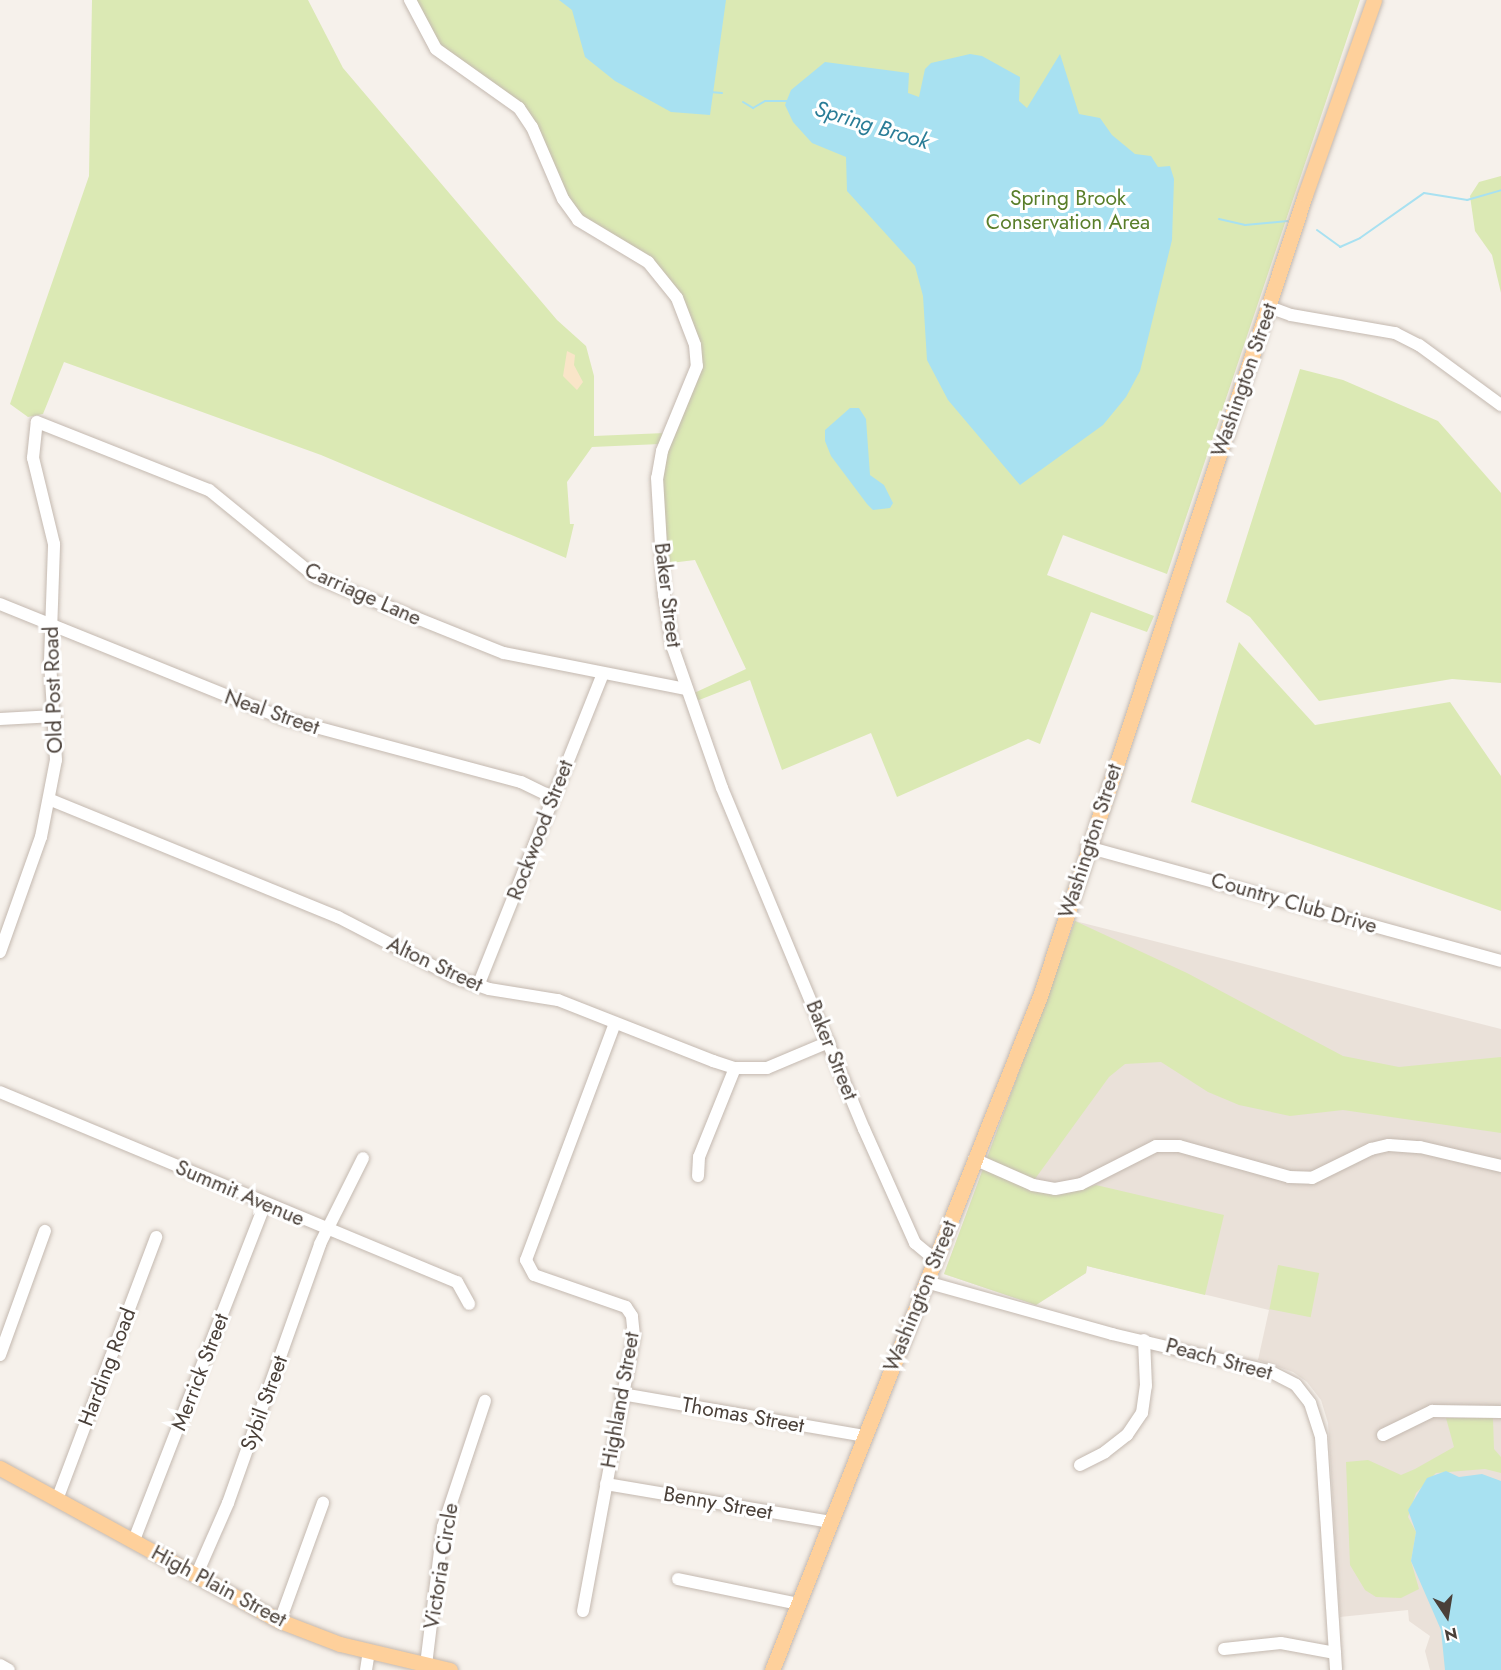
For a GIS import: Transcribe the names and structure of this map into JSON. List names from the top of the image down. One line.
{"streets":{"main road":["Washington Street","High Plain Street"],"street":["Carriage Lane","Baker Street","Old Post Road","Neal Street","Rockwood Street","Country Club Drive","Alton Street","Summit Avenue","Peach Street","Harding Road","Merrick Street","Highland Street","Sybil Street","Thomas Street","Benny Street","Victoria Circle"]},"crossings":[["Washington Street","Baker Street"],["Washington Street","Country Club Drive"],["Washington Street","Peach Street"],["Washington Street","Thomas Street"],["Washington Street","Benny Street"],["Carriage Lane","Baker Street"],["Carriage Lane","Old Post Road"],["Carriage Lane","Rockwood Street"],["Baker Street","Alton Street"],["Old Post Road","Neal Street"],["Old Post Road","Alton Street"],["Neal Street","Rockwood Street"],["Rockwood Street","Alton Street"],["Alton Street","Highland Street"],["Summit Avenue","Merrick Street"],["Summit Avenue","Sybil Street"],["Harding Road","High Plain Street"],["Merrick Street","High Plain Street"],["Highland Street","Thomas Street"],["Highland Street","Benny Street"],["Sybil Street","High Plain Street"],["Victoria Circle","High Plain Street"]],"water":["Spring Brook"],"parks":["Spring Brook Conservation Area"],"north":"bottom"}
